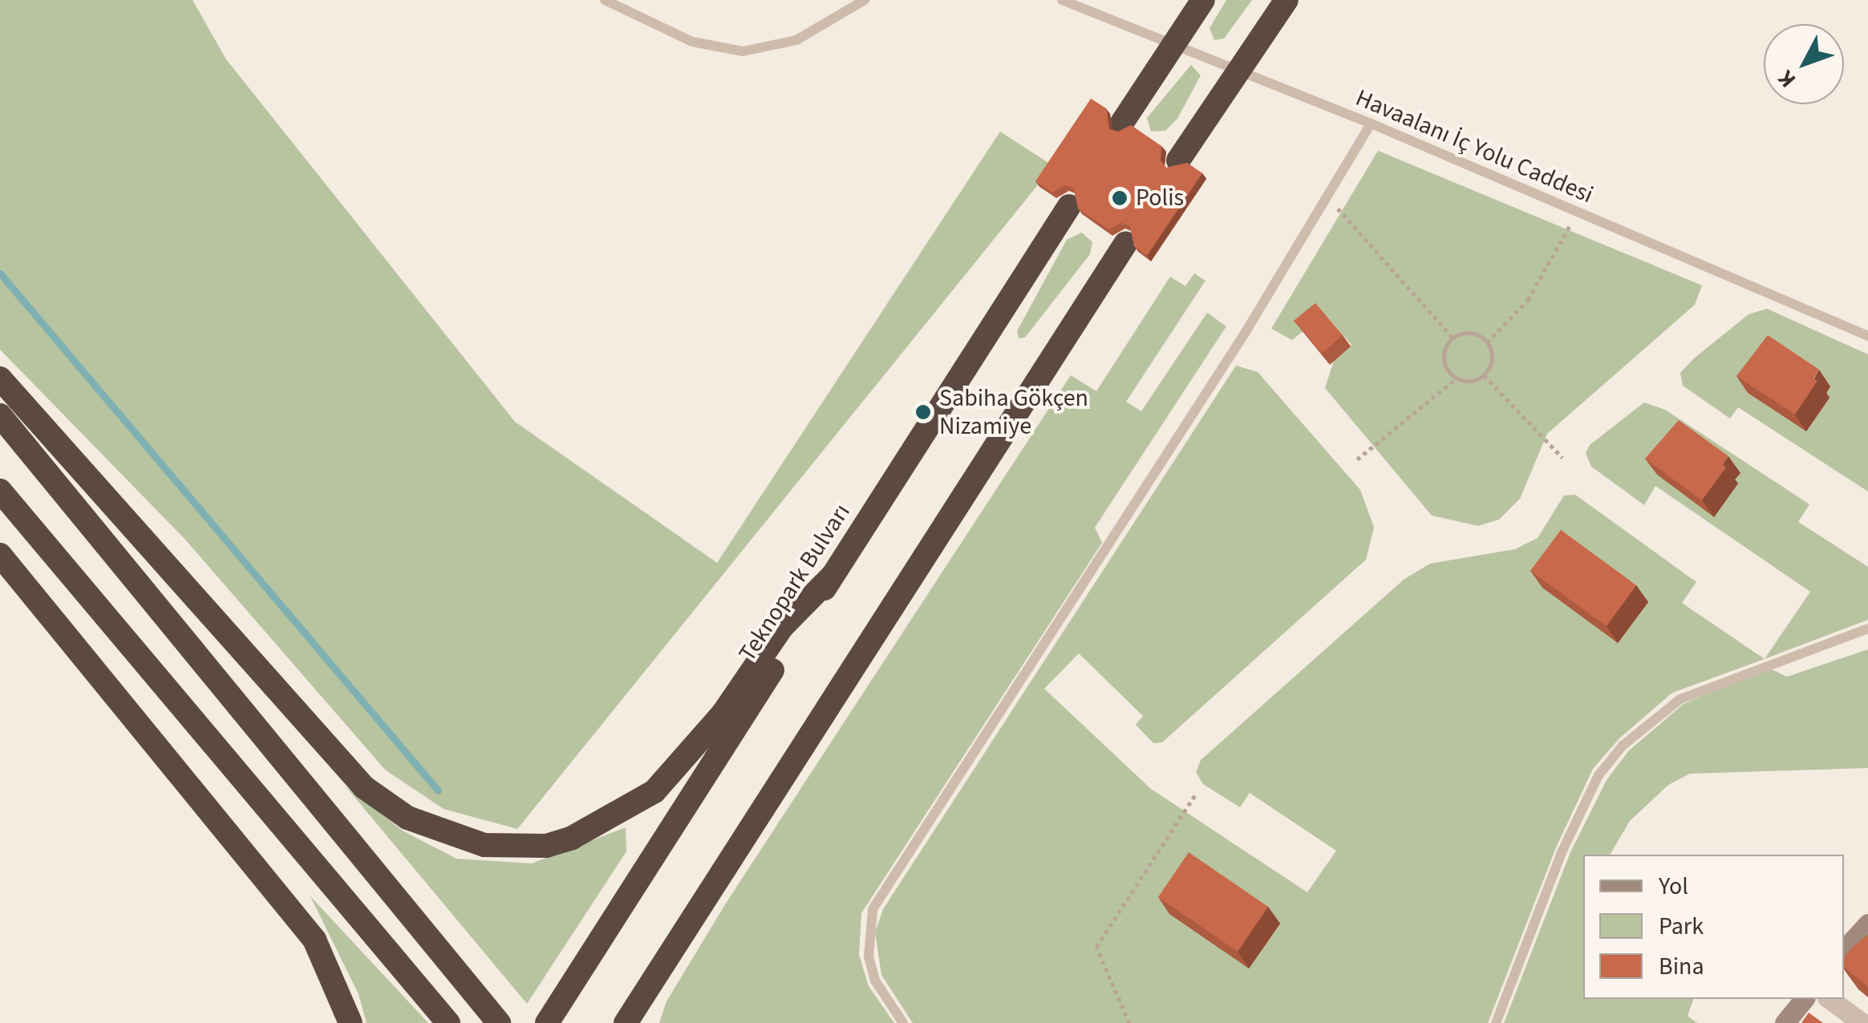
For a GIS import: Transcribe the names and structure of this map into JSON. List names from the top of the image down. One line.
{"streets":{"highway":["Teknopark Bulvarı"],"lane":["Havaalanı İç Yolu Caddesi"]},"places":["Polis","Sabiha Gökçen Nizamiye"],"legend":["Yol","Park","Bina"],"north":"bottom left"}
